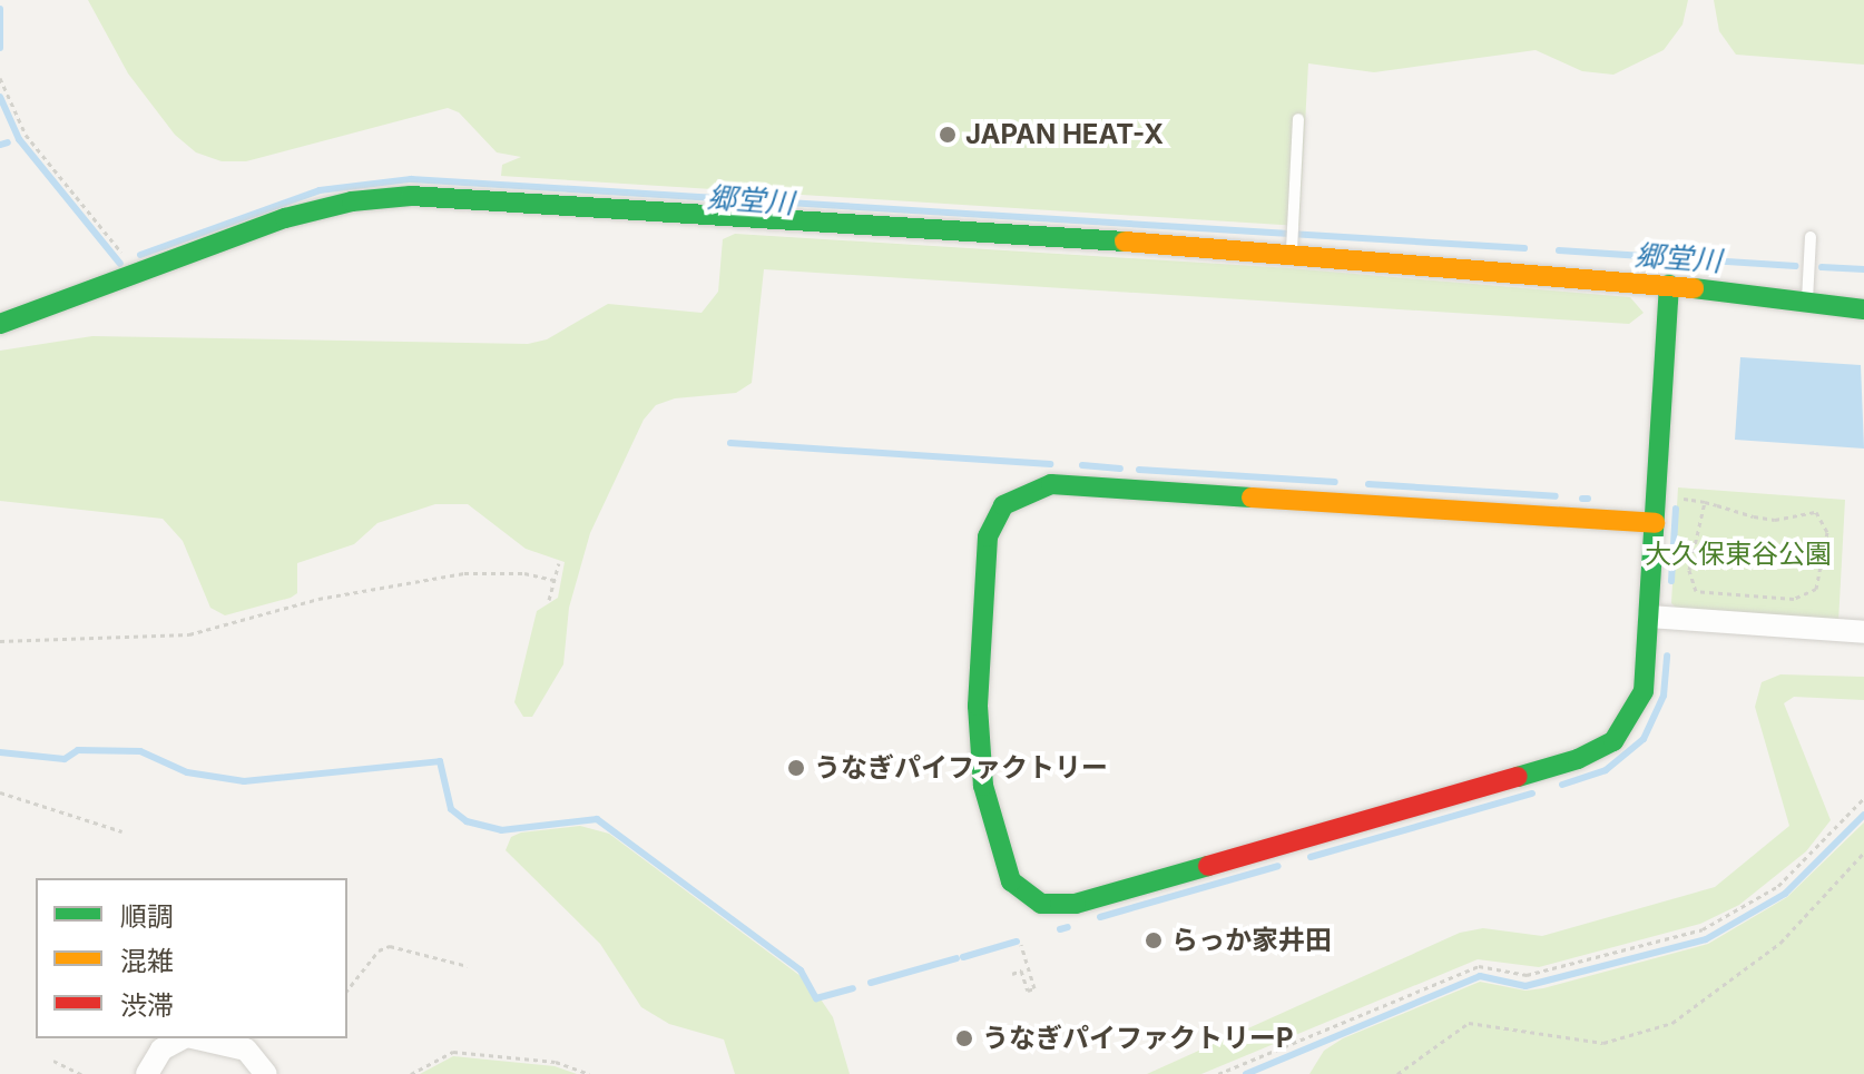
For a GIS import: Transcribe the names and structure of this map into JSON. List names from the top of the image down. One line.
{"water":["郷堂川"],"parks":["大久保東谷公園"],"places":["JAPAN HEAT-X","うなぎパイファクトリー","らっか家井田","うなぎパイファクトリーP"],"legend":["順調","混雑","渋滞"]}
